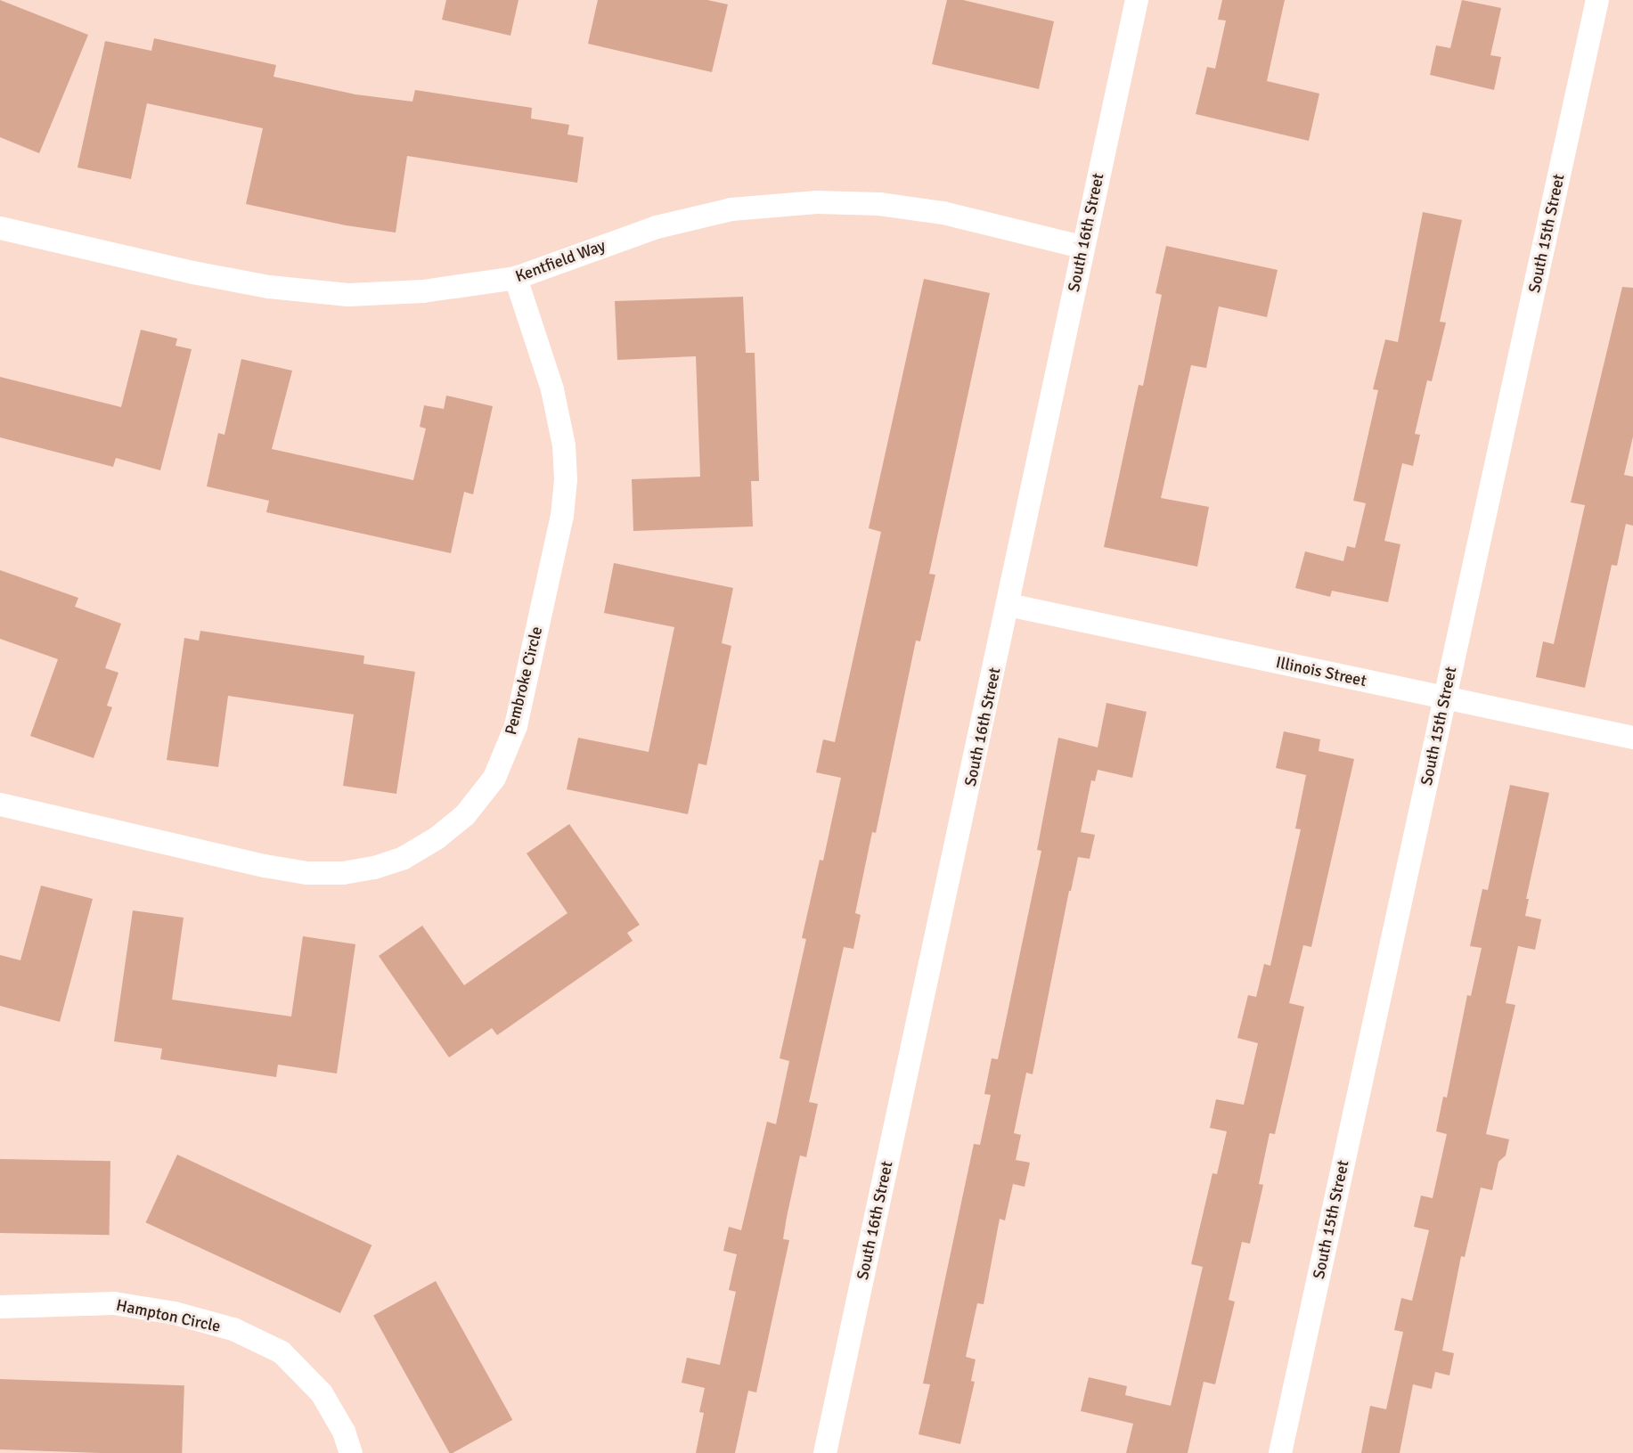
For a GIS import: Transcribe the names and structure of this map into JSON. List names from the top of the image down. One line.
{"streets":{"street":["South 16th Street","South 15th Street","Kentfield Way","Illinois Street","Pembroke Circle","Hampton Circle"]},"crossings":[["South 16th Street","Kentfield Way"],["South 16th Street","Illinois Street"],["South 15th Street","Illinois Street"],["Kentfield Way","Pembroke Circle"]]}
